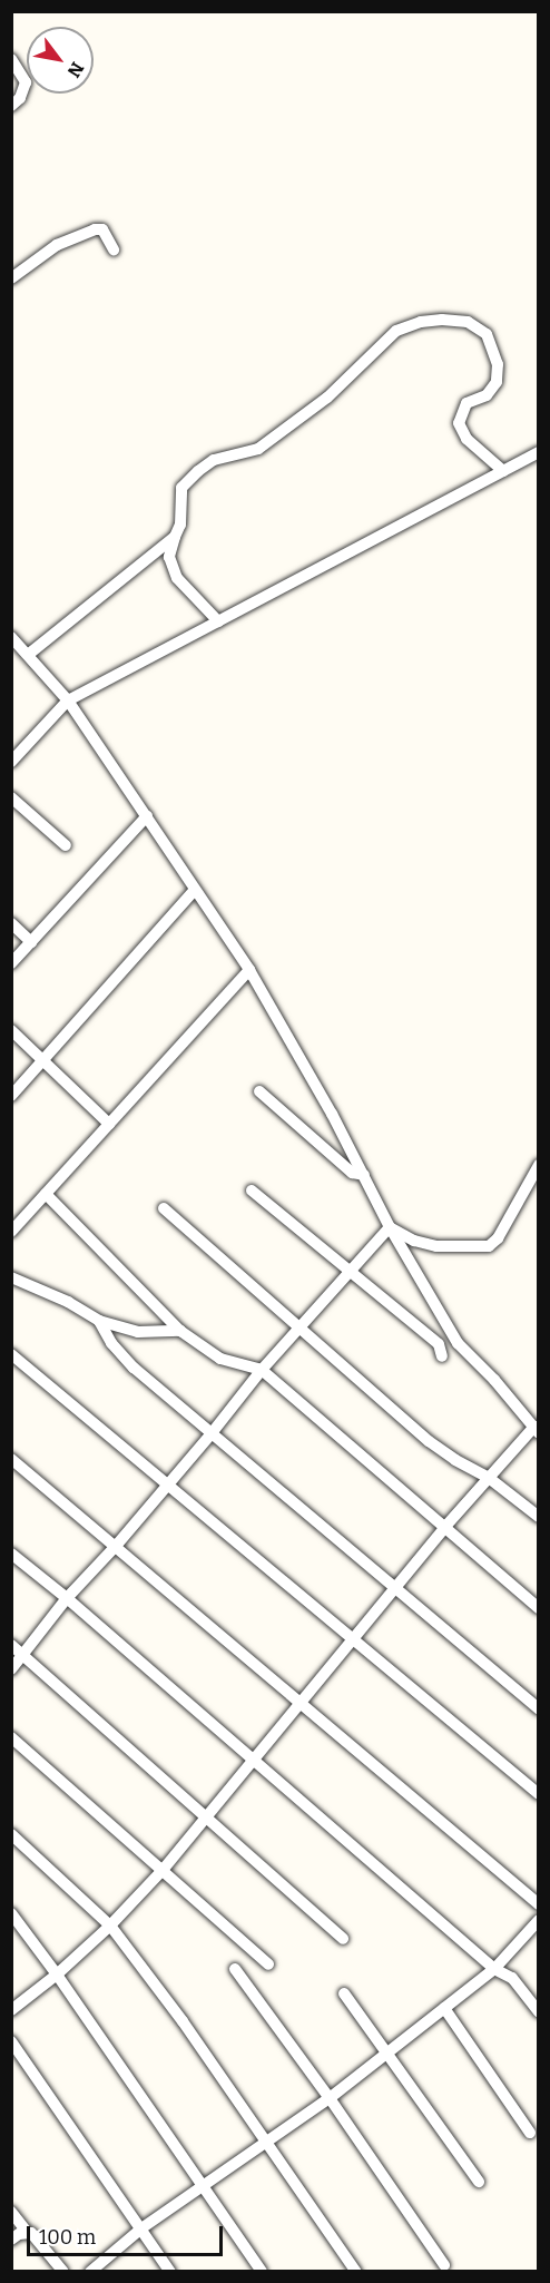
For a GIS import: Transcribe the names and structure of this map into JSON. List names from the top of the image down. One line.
{"scale_bar":"100 m","north":"bottom right"}
